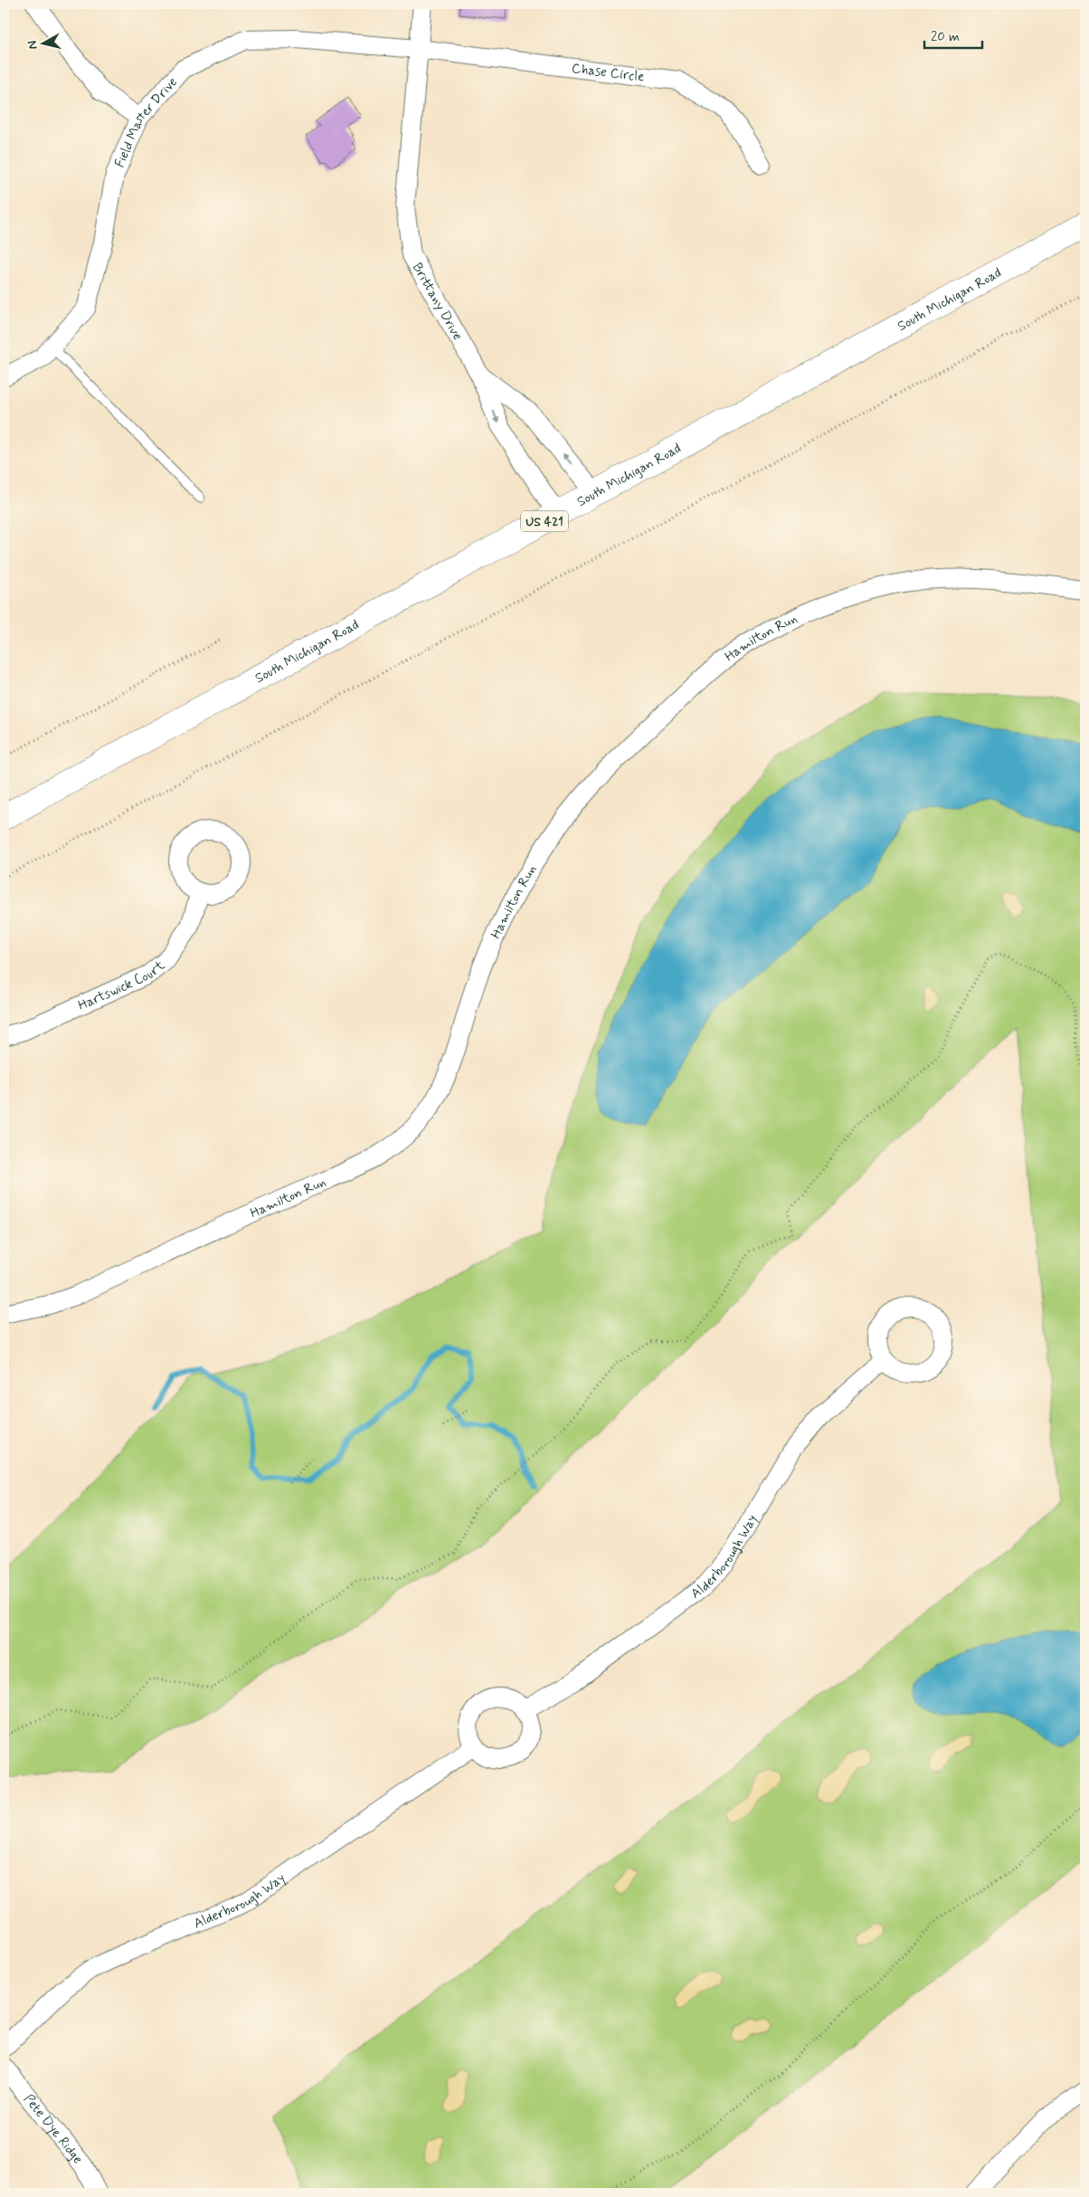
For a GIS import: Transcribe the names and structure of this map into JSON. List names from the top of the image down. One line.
{"streets":{"main road":["South Michigan Road","US 421"],"street":["Chase Circle","Field Master Drive","Brittany Drive","Hamilton Run","Hartswick Court","Alderborough Way","Pete Dye Ridge"]},"crossings":[["Chase Circle","Field Master Drive"],["Chase Circle","Brittany Drive"],["Field Master Drive","Brittany Drive"],["South Michigan Road","Brittany Drive"]],"scale_bar":"20 m","north":"left"}
